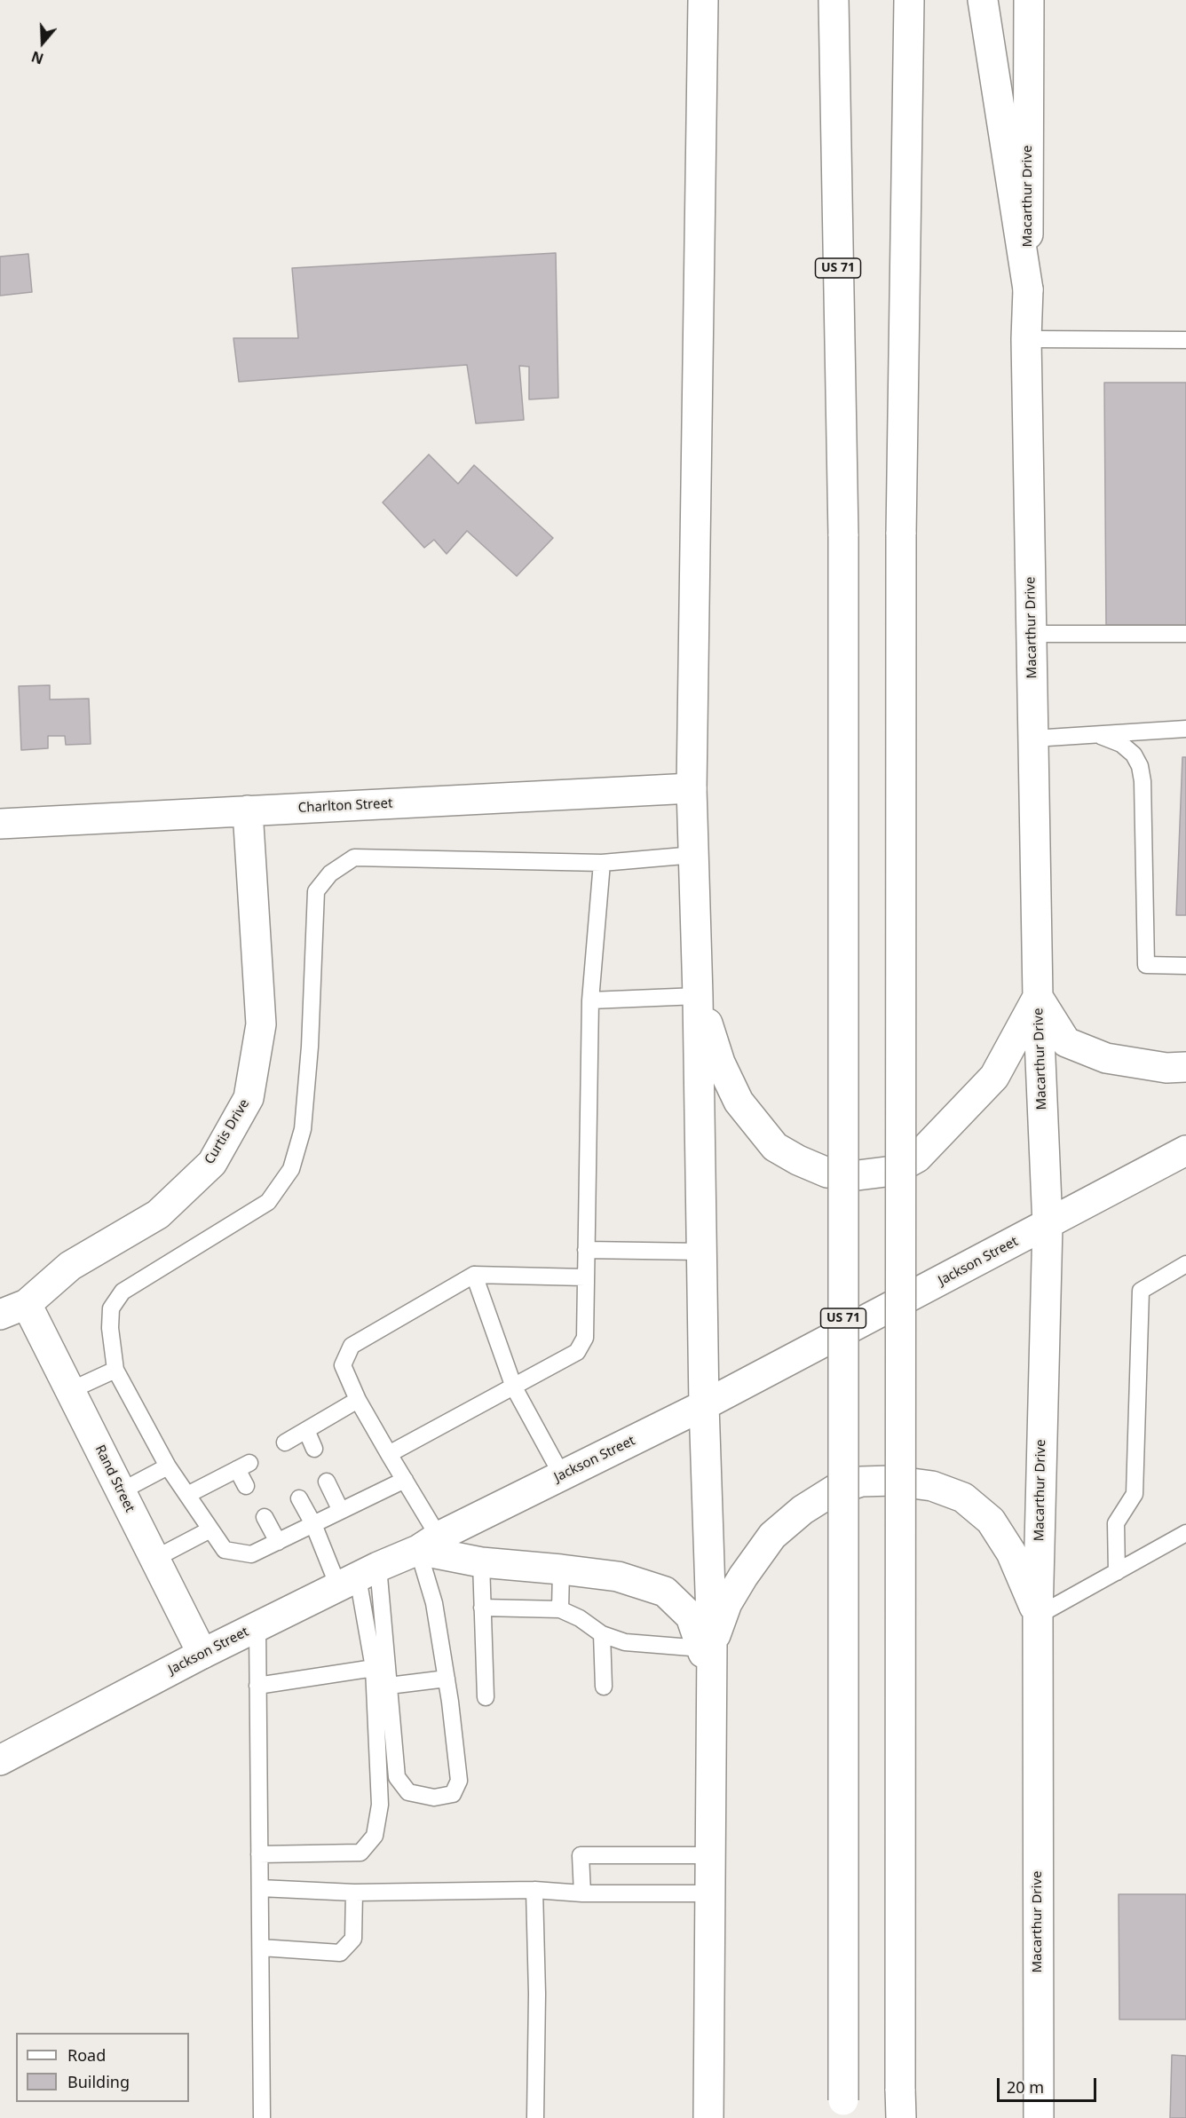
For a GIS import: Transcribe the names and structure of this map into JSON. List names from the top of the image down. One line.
{"streets":{"main road":["Macarthur Drive","US 71","Charlton Street","Curtis Drive","Jackson Street","Rand Street"]},"crossings":[["Macarthur Drive","Jackson Street"],["Charlton Street","Curtis Drive"],["Curtis Drive","Rand Street"],["Jackson Street","Rand Street"]],"legend":["Road","Building"],"scale_bar":"20 m","north":"bottom"}
